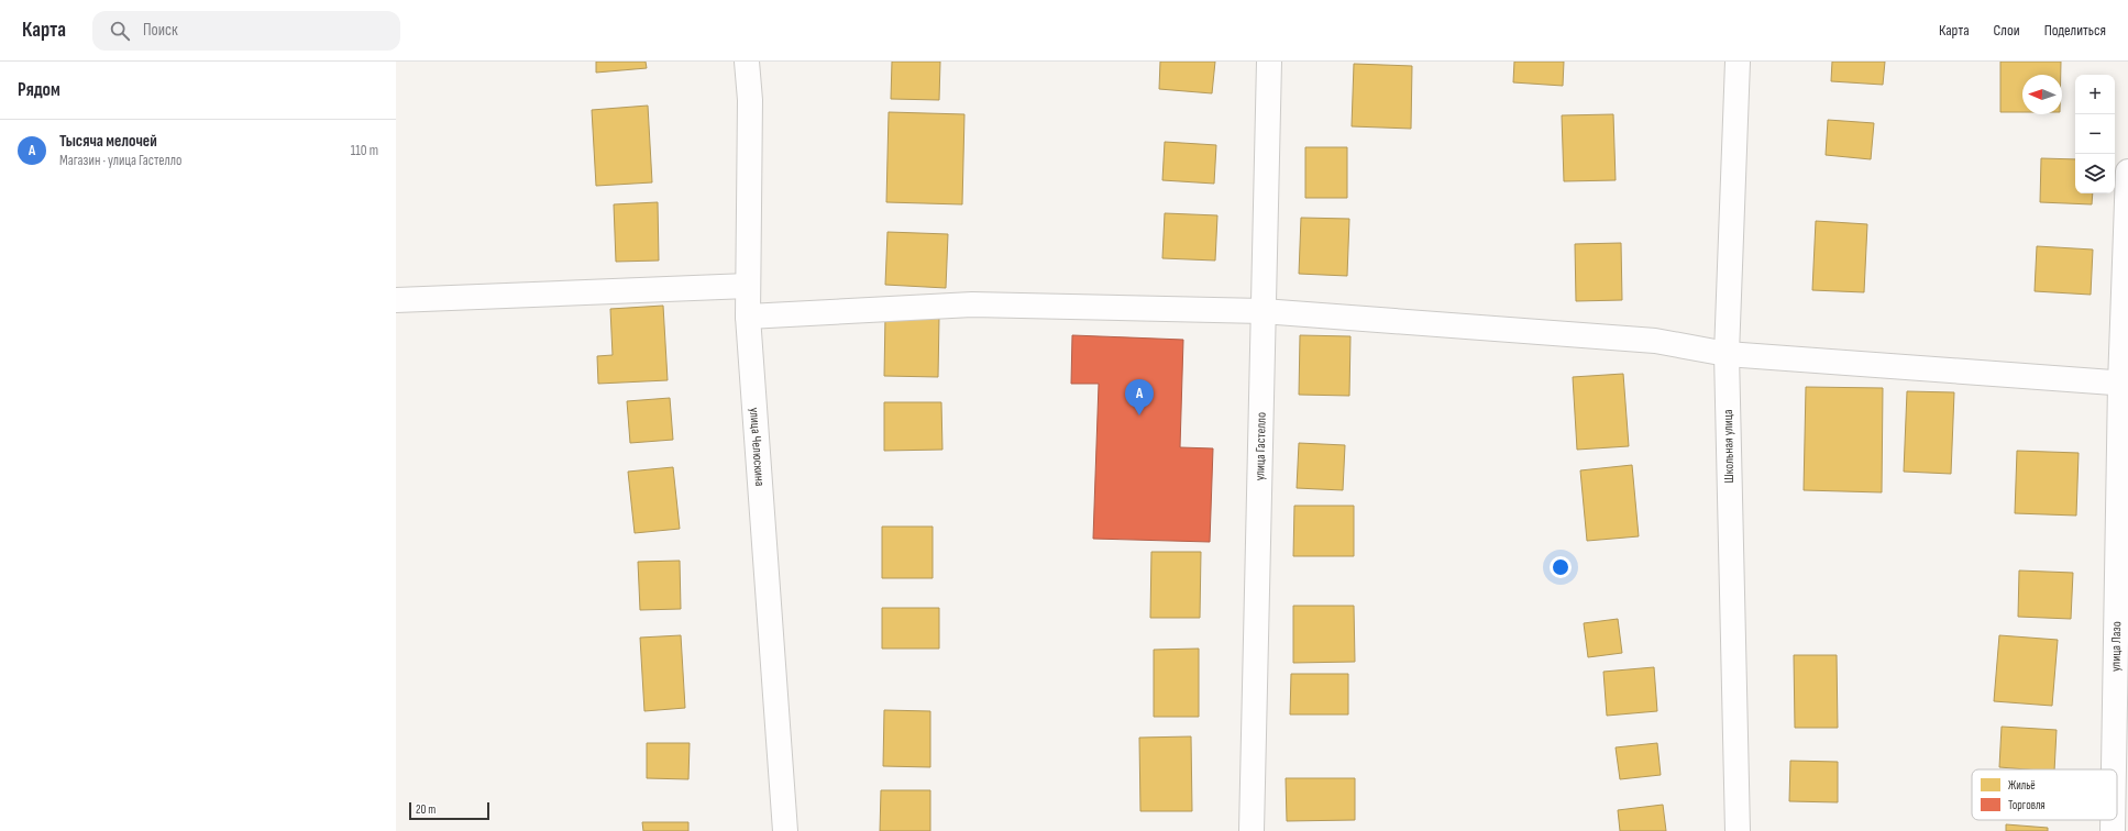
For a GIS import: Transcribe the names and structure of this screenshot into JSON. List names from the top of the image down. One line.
{"streets":{"street":["улица Челюскина","улица Гастелло","Школьная улица","улица Лазо"]},"legend":["Жильё","Торговля"],"scale_bar":"20 m","north":"left","page":{"header":"Карта","search":"Поиск","nav":["Карта","Слои","Поделиться"],"heading":"Рядом","map_buttons":["+","−"],"list":[{"mark":"A","name":"Тысяча мелочей","note":"Магазин · улица Гастелло","value":"110 m"}],"pins":"A","scale":"20 m"}}
